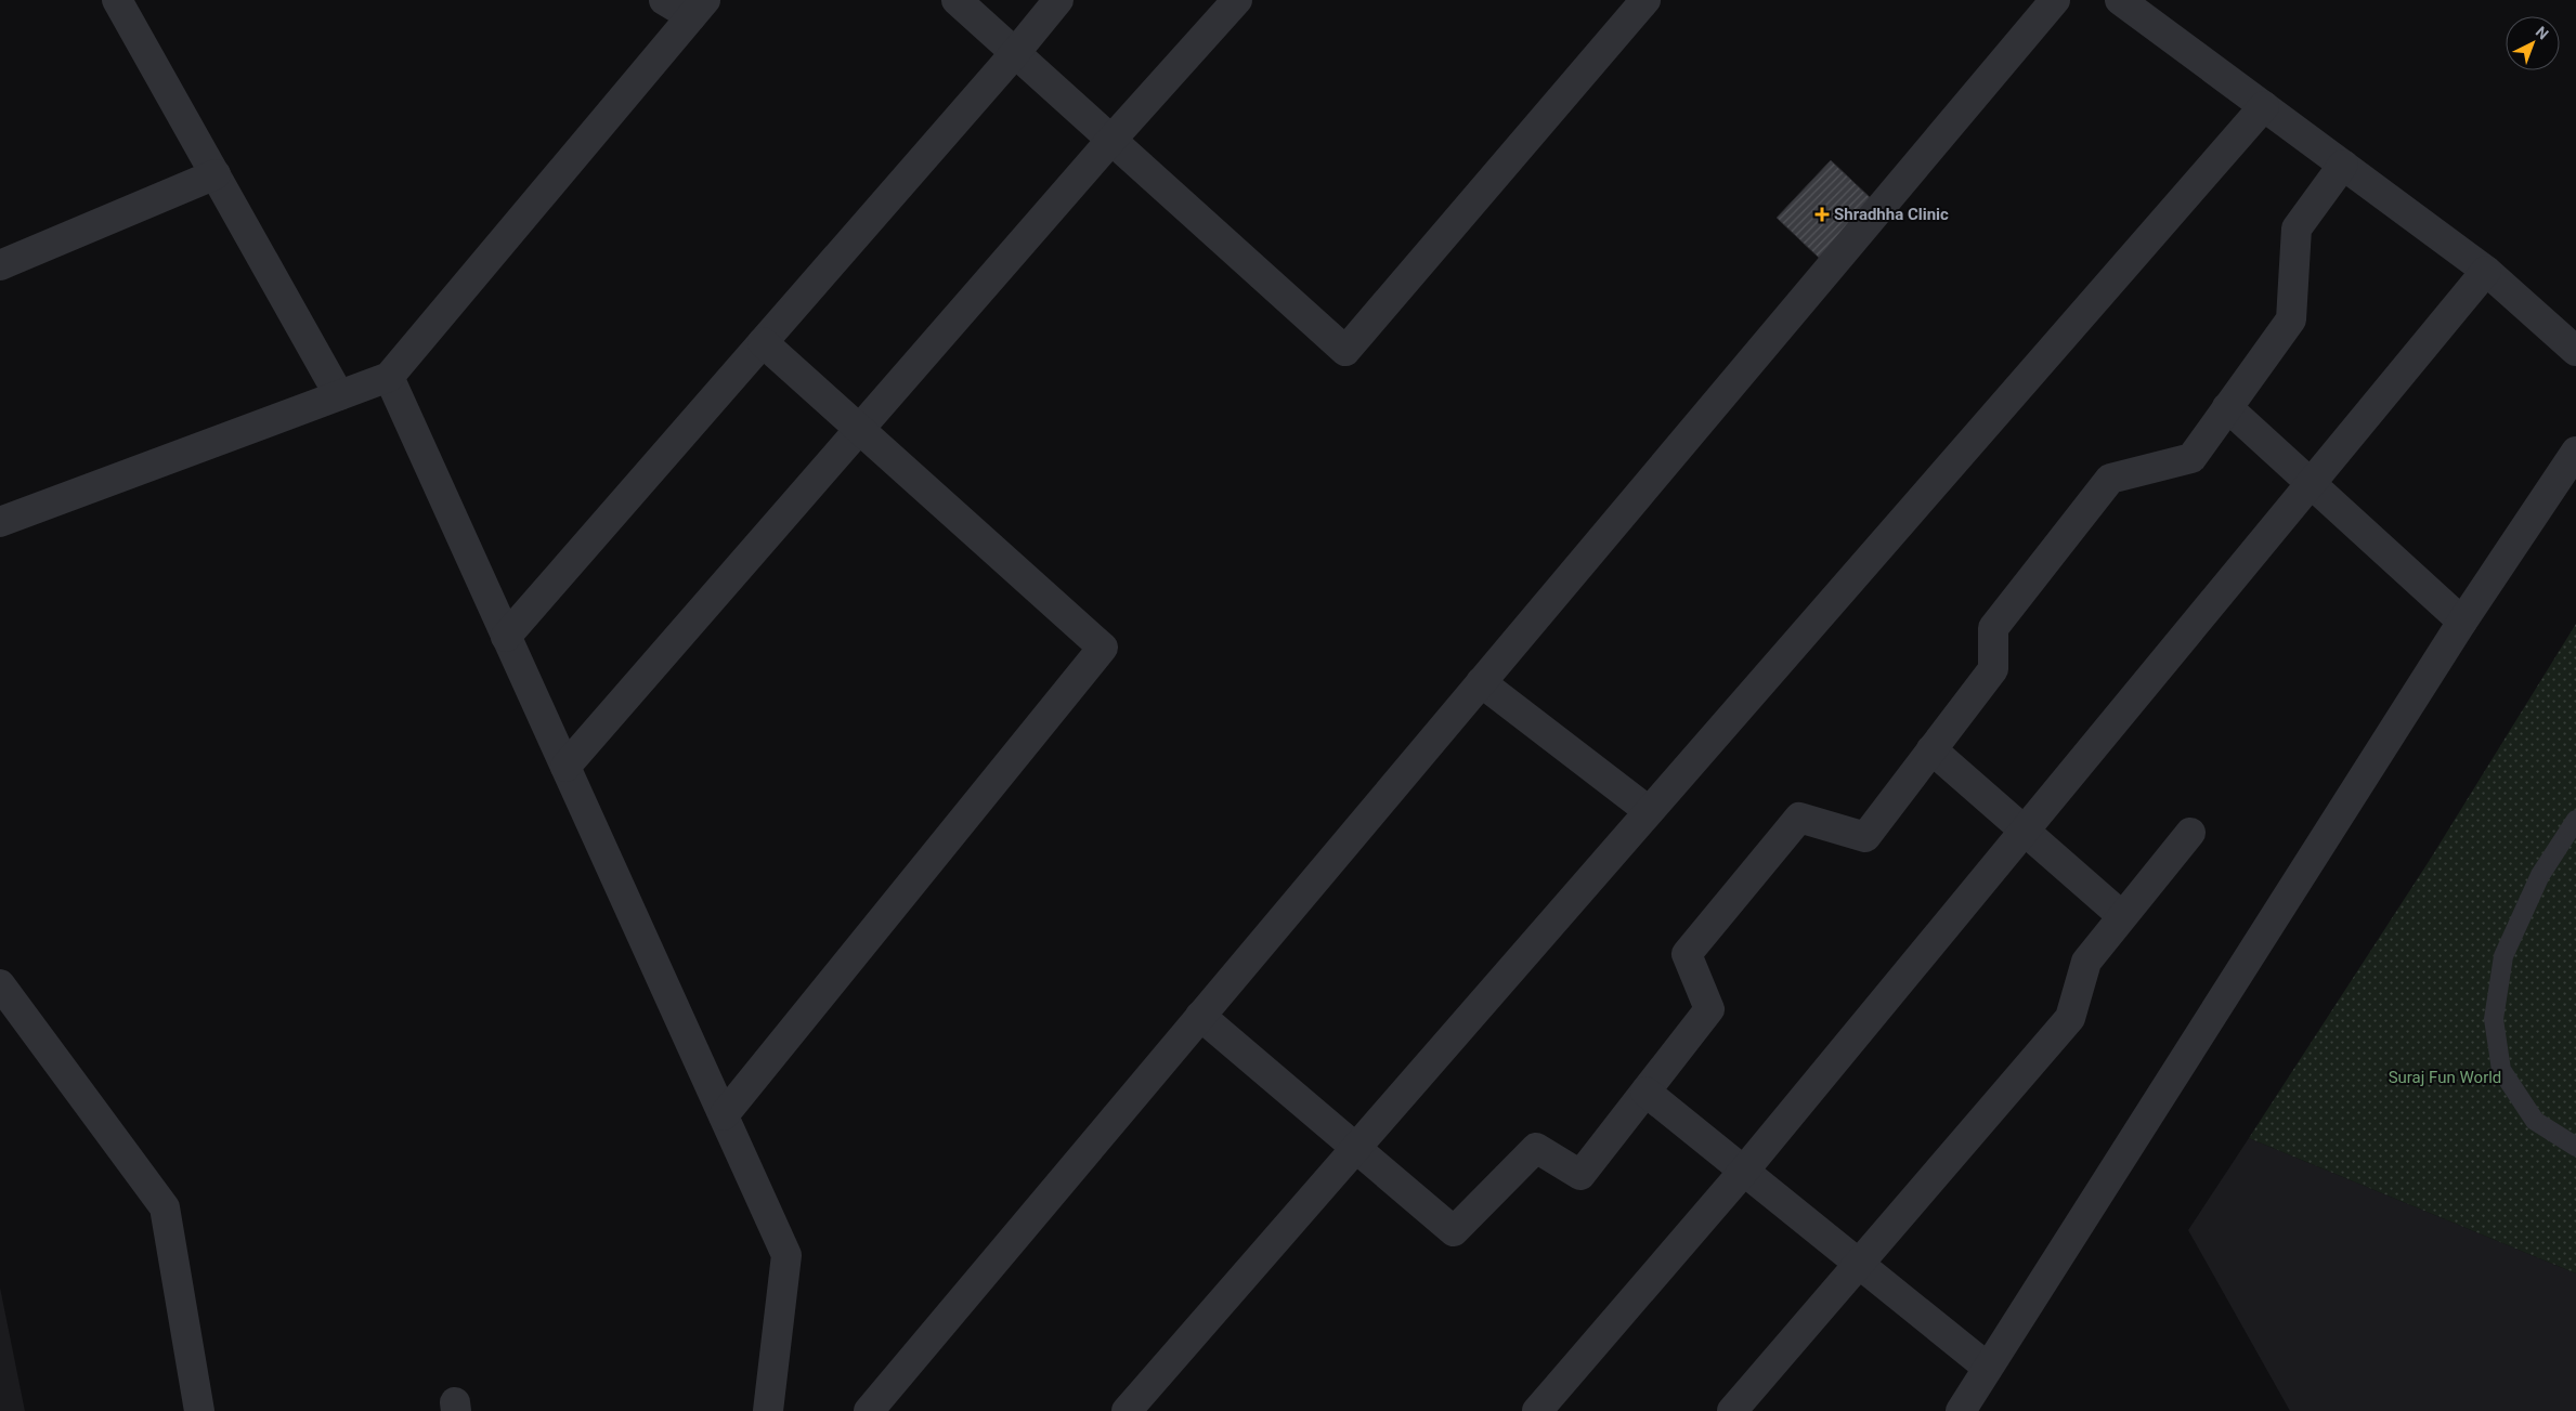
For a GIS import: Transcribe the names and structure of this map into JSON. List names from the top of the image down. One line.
{"parks":["Suraj Fun World"],"places":{"health":["Shradhha Clinic"]},"north":"top right"}
